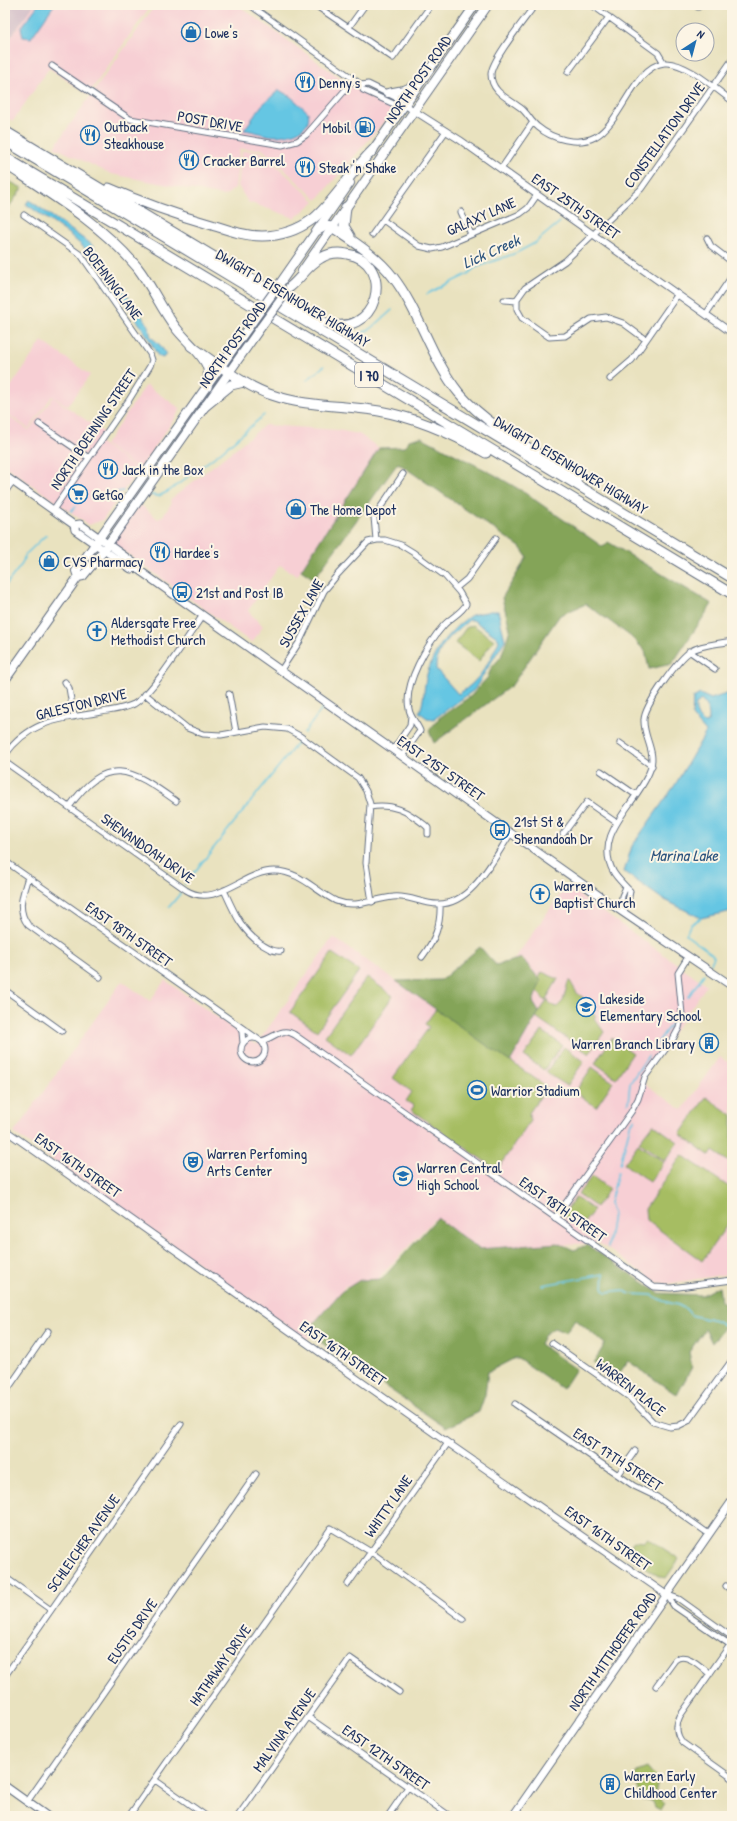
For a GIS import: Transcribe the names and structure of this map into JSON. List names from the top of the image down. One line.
{"streets":{"highway":["DWIGHT D EISENHOWER HIGHWAY","I 70"],"main road":["NORTH POST ROAD","EAST 21ST STREET","NORTH MITTHOEFER ROAD"],"street":["POST DRIVE","CONSTELLATION DRIVE","EAST 25TH STREET","GALAXY LANE","BOEHNING LANE","NORTH BOEHNING STREET","SUSSEX LANE","GALESTON DRIVE","SHENANDOAH DRIVE","EAST 18TH STREET","EAST 16TH STREET","WARREN PLACE","EAST 17TH STREET","WHITTY LANE","SCHLEICHER AVENUE","EUSTIS DRIVE","HATHAWAY DRIVE","MALVINA AVENUE","EAST 12TH STREET"]},"crossings":[["NORTH POST ROAD","EAST 25TH STREET"],["NORTH POST ROAD","EAST 21ST STREET"],["POST DRIVE","EAST 25TH STREET"],["CONSTELLATION DRIVE","EAST 25TH STREET"],["EAST 25TH STREET","GALAXY LANE"],["BOEHNING LANE","NORTH BOEHNING STREET"],["NORTH BOEHNING STREET","EAST 21ST STREET"],["SUSSEX LANE","EAST 21ST STREET"],["GALESTON DRIVE","EAST 21ST STREET"],["EAST 21ST STREET","SHENANDOAH DRIVE"],["EAST 16TH STREET","WHITTY LANE"],["EAST 16TH STREET","NORTH MITTHOEFER ROAD"],["EAST 17TH STREET","NORTH MITTHOEFER ROAD"],["WHITTY LANE","HATHAWAY DRIVE"],["MALVINA AVENUE","EAST 12TH STREET"]],"water":["Lick Creek","Marina Lake"],"places":{"shop":["Lowe's","The Home Depot","CVS Pharmacy"],"restaurant":["Denny's","Outback Steakhouse","Cracker Barrel","Steak 'n Shake","Jack in the Box","Hardee's"],"fuel station":["Mobil"],"supermarket":["GetGo"],"bus stop":["21st and Post IB","21st St & Shenandoah Dr"],"church":["Aldersgate Free Methodist Church","Warren Baptist Church"],"school or university":["Lakeside Elementary School","Warren Central High School"],"building":["Warren Branch Library","Warren Early Childhood Center"],"sports":["Warrior Stadium"],"theatre":["Warren Perfoming Arts Center"]},"north":"top right"}
